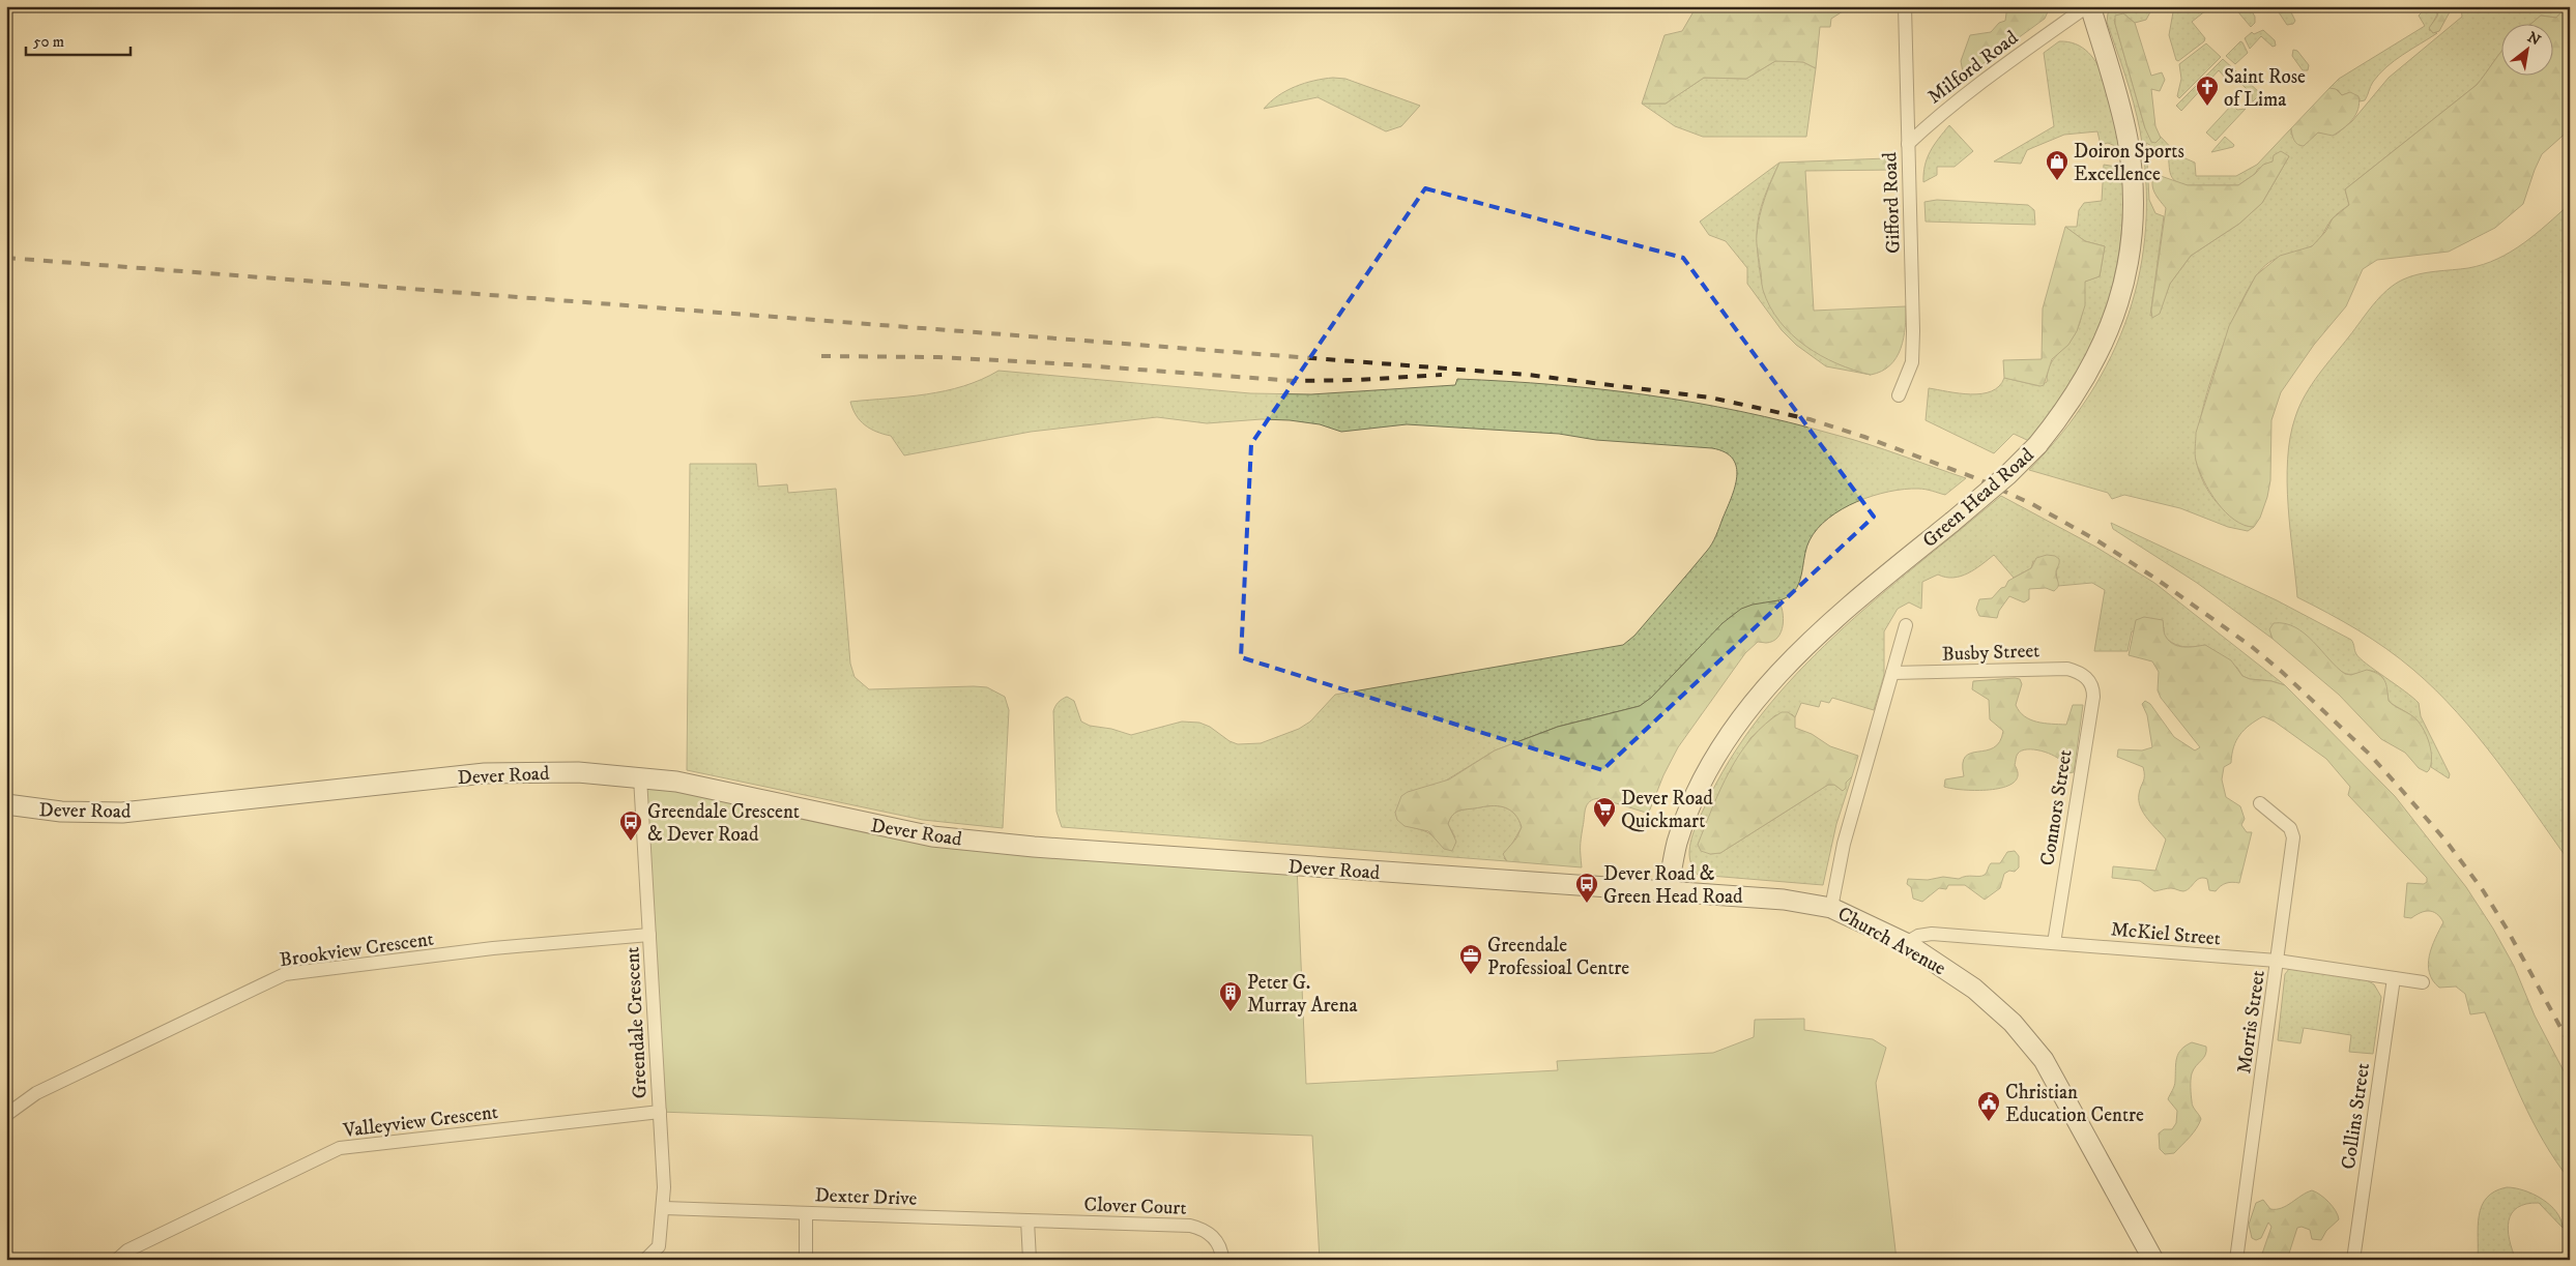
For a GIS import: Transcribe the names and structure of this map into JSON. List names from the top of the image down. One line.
{"streets":{"main road":["Green Head Road","Dever Road","Church Avenue"],"street":["Milford Road","Gifford Road","Busby Street","Connors Street","McKiel Street","Brookview Crescent","Morris Street","Greendale Crescent","Collins Street","Valleyview Crescent","Dexter Drive","Clover Court"]},"crossings":[["Milford Road","Gifford Road"],["Milford Road","Green Head Road"],["Green Head Road","Dever Road"],["Busby Street","Connors Street"],["Busby Street","Church Avenue"],["Dever Road","Church Avenue"],["Dever Road","Greendale Crescent"],["Connors Street","McKiel Street"],["McKiel Street","Church Avenue"],["McKiel Street","Morris Street"],["McKiel Street","Collins Street"],["Brookview Crescent","Greendale Crescent"],["Greendale Crescent","Valleyview Crescent"],["Greendale Crescent","Dexter Drive"],["Dexter Drive","Clover Court"]],"places":{"church":["Saint Rose of Lima"],"shop":["Doiron Sports Excellence"],"supermarket":["Dever Road Quickmart"],"bus stop":["Greendale Crescent & Dever Road","Dever Road & Green Head Road"],"office":["Greendale Professioal Centre"],"building":["Peter G. Murray Arena"],"public building":["Christian Education Centre"]},"scale_bar":"50 m","north":"top right"}
